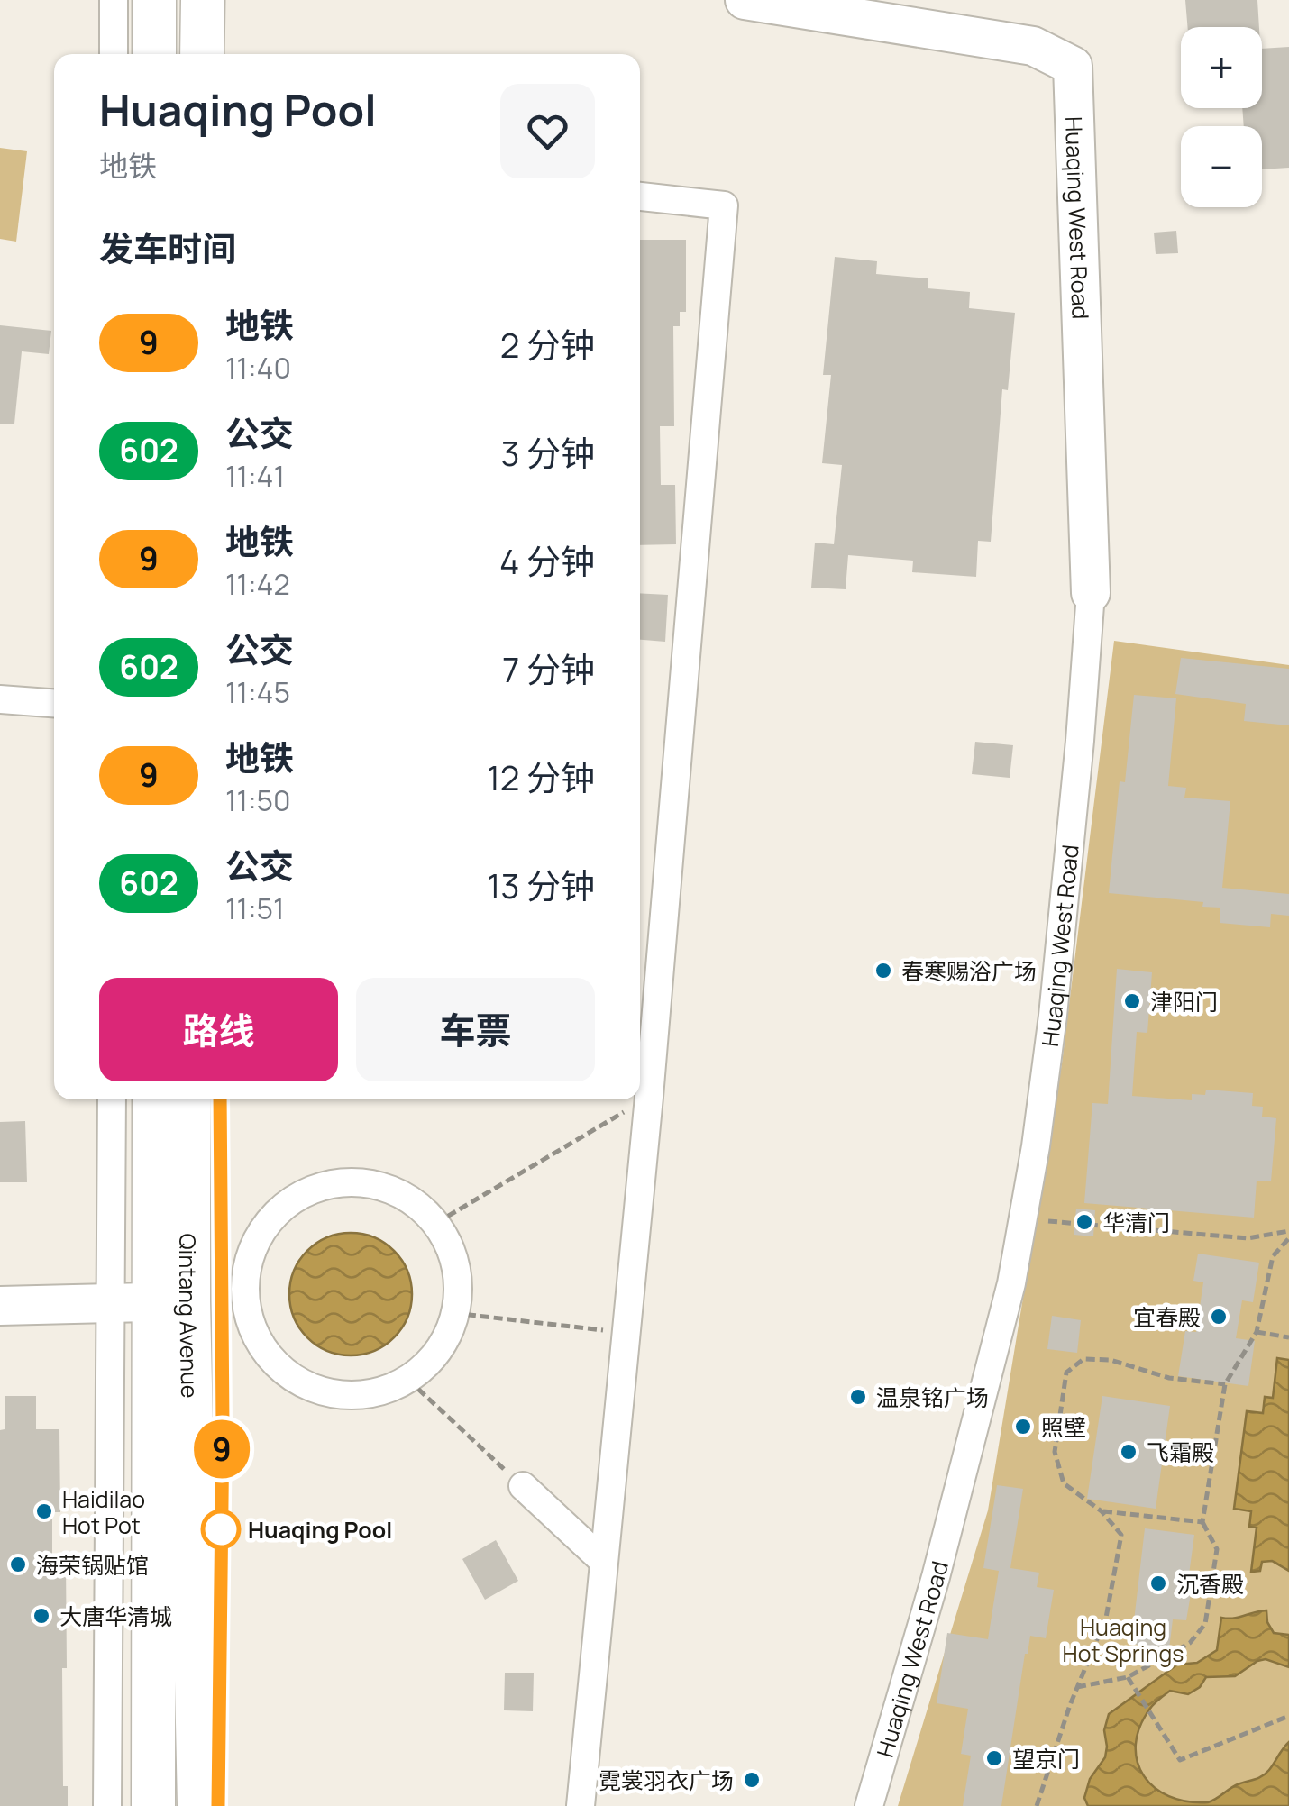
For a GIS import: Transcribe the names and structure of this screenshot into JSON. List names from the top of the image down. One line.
{"streets":{"main road":["Qintang Avenue"],"street":["Huaqing West Road"]},"parks":["Huaqing Hot Springs"],"places":["春寒赐浴广场","津阳门","华清门","宜春殿","温泉铭广场","照壁","飞霜殿","Haidilao Hot Pot","Huaqing Pool","海荣锅贴馆","沉香殿","大唐华清城","望京门","霓裳羽衣广场"],"lines":["metro line 9"],"page":{"on_map":"9","map_buttons":["+","−"],"heading":[["Huaqing Pool","地铁"],"发车时间"],"list":[{"mark":"9","name":"地铁","note":"11:40","value":"2 分钟"},{"mark":"602","name":"公交","note":"11:41","value":"3 分钟"},{"mark":"9","name":"地铁","note":"11:42","value":"4 分钟"},{"mark":"602","name":"公交","note":"11:45","value":"7 分钟"},{"mark":"9","name":"地铁","note":"11:50","value":"12 分钟"},{"mark":"602","name":"公交","note":"11:51","value":"13 分钟"}],"buttons":["路线","车票"]}}
